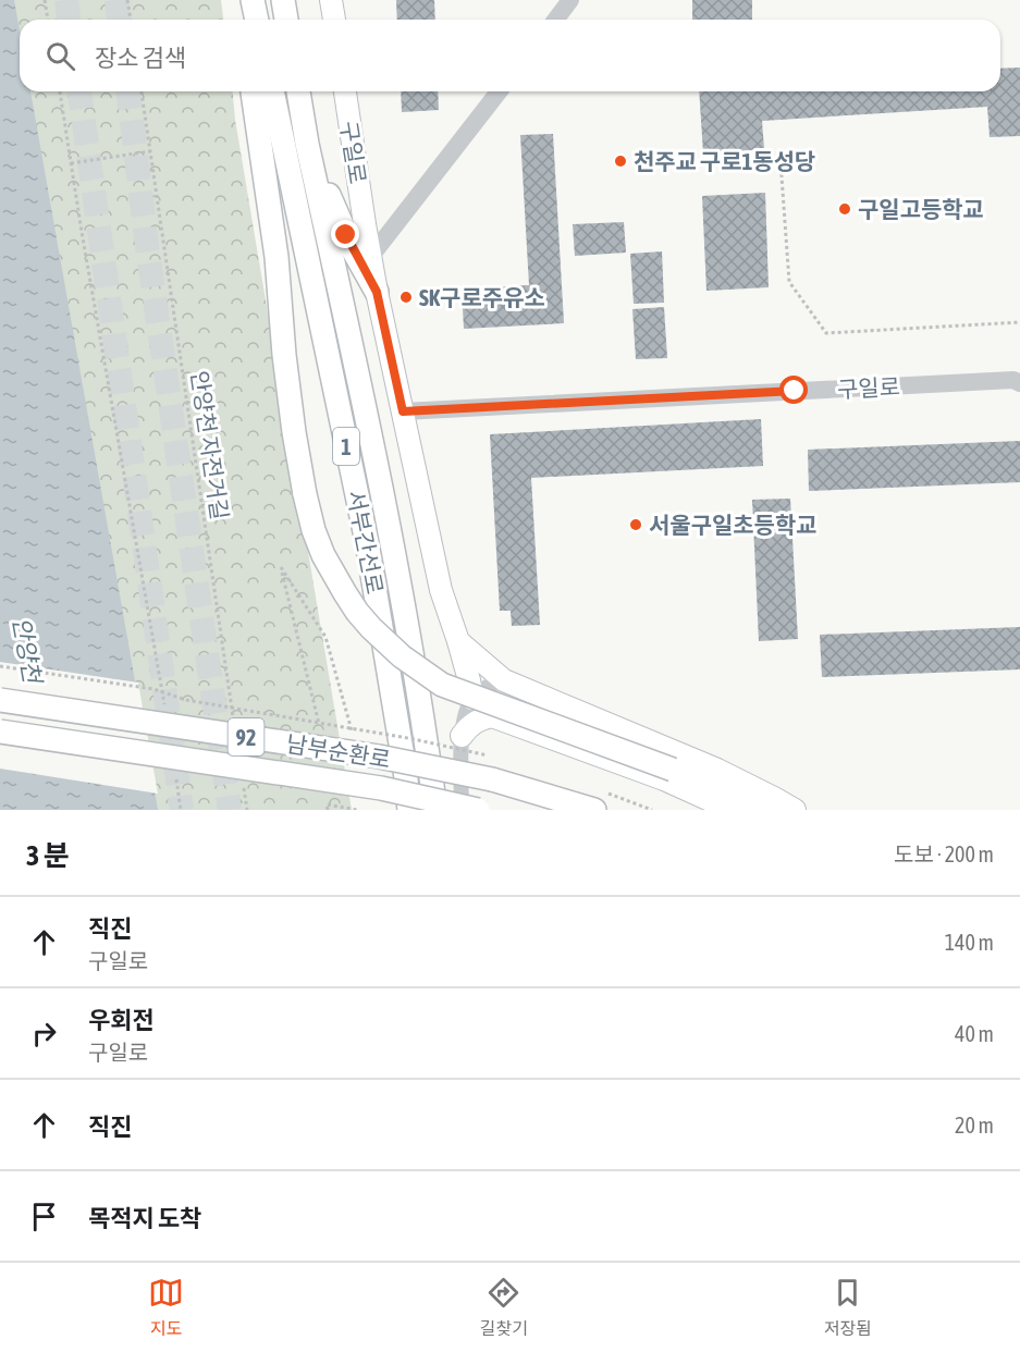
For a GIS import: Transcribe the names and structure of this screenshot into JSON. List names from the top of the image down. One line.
{"streets":{"main road":["구일로","1","서부간선로","92","남부순환로"],"path":["안양천 자전거길"]},"water":["안양천"],"places":["천주교 구로1동성당","구일고등학교","SK구로주유소","서울구일초등학교"],"page":{"search":"장소 검색","heading":["3 분","도보 · 200 m"],"list":[["직진","구일로","140 m"],["우회전","구일로","40 m"],["직진","20 m"],"목적지 도착"],"nav":["지도","길찾기","저장됨"]}}
